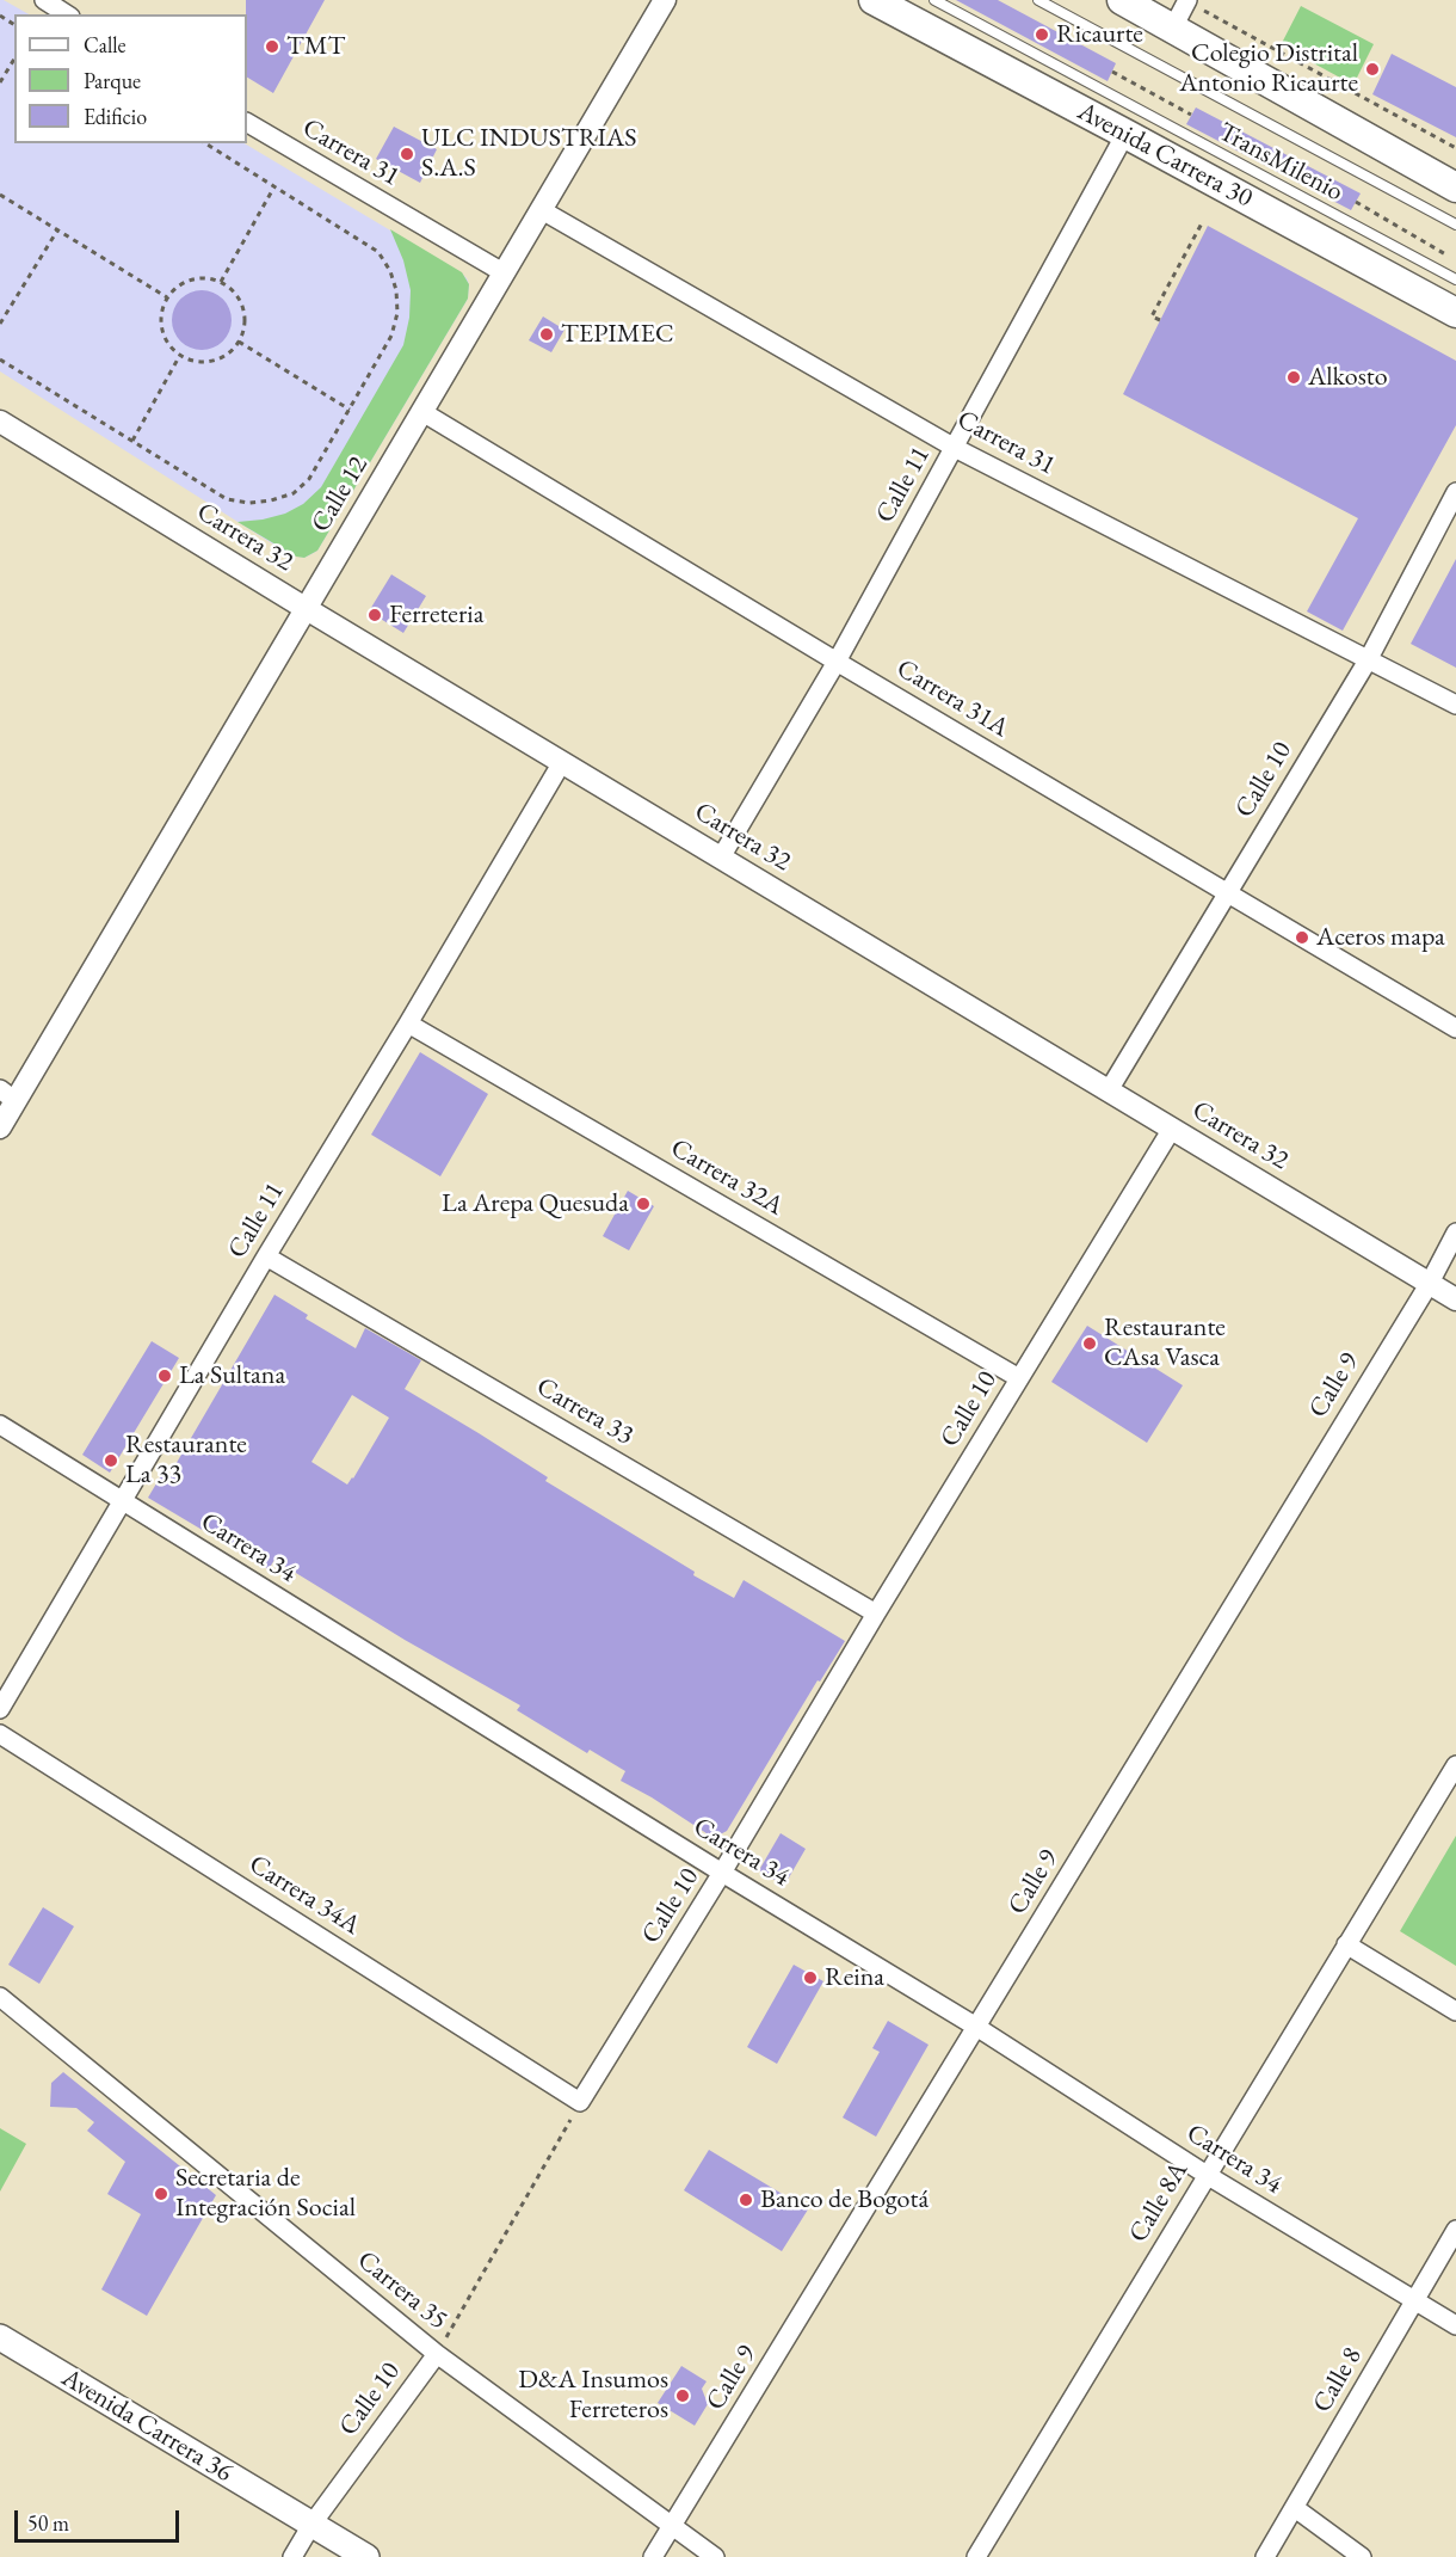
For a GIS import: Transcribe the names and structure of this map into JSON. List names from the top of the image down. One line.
{"streets":{"highway":["Avenida Carrera 30"],"main road":["Avenida Carrera 36"],"street":["Carrera 31","Calle 11","Calle 12","Carrera 32","Carrera 31A","Calle 10","Carrera 32A","Calle 9","Carrera 33","Carrera 34","Carrera 34A","Calle 8A","Carrera 35","Calle 8"],"lane":["TransMilenio"]},"crossings":[["Carrera 31","Calle 11"],["Carrera 31","Calle 12"],["Carrera 31","Calle 10"],["Avenida Carrera 30","Calle 11"],["Calle 11","Carrera 32"],["Calle 11","Carrera 31A"],["Calle 11","Carrera 32A"],["Calle 11","Carrera 33"],["Calle 11","Carrera 34"],["Calle 12","Carrera 32"],["Calle 12","Carrera 31A"],["Carrera 32","Calle 10"],["Carrera 32","Calle 9"],["Carrera 31A","Calle 10"],["Calle 10","Carrera 32A"],["Calle 10","Carrera 33"],["Calle 10","Carrera 34"],["Calle 10","Carrera 34A"],["Calle 10","Carrera 35"],["Calle 10","Avenida Carrera 36"],["Calle 9","Carrera 34"],["Calle 9","Carrera 35"],["Carrera 34","Calle 8A"],["Carrera 34","Calle 8"]],"places":["Ricaurte","TMT","Colegio Distrital Antonio Ricaurte","ULC INDUSTRIAS S.A.S","TEPIMEC","Alkosto","Ferreteria","Aceros mapa","La Arepa Quesuda","Restaurante CAsa Vasca","La Sultana","Restaurante La 33","Reina","Secretaria de Integración Social","Banco de Bogotá","D&A Insumos Ferreteros"],"legend":["Calle","Parque","Edificio"],"scale_bar":"50 m"}
